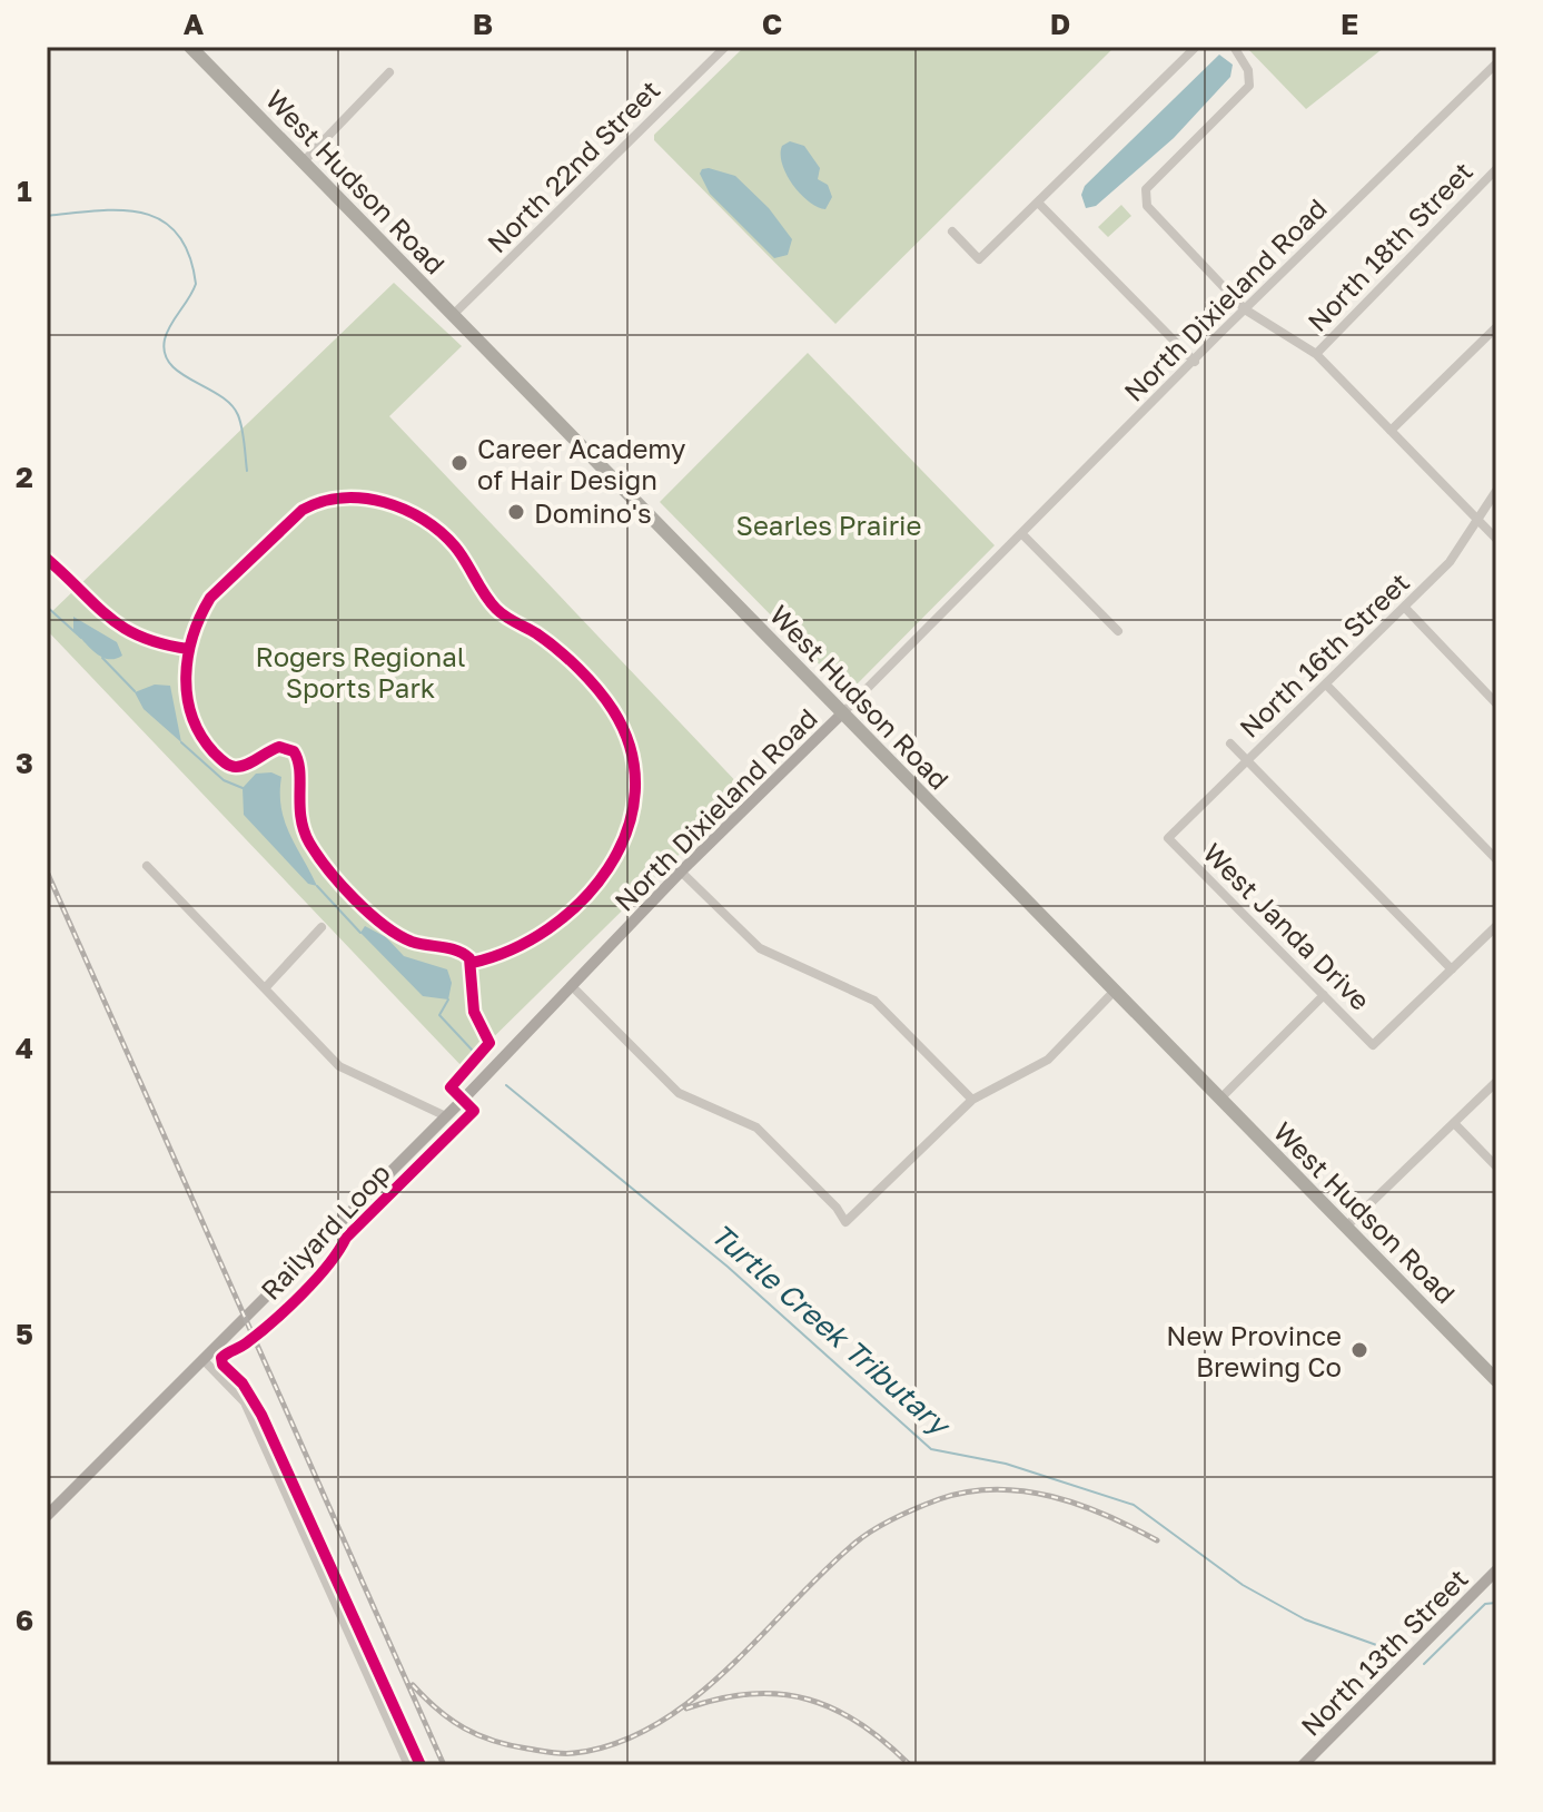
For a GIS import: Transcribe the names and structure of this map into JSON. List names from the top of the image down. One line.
{"streets":{"highway":["West Hudson Road"],"main road":["North Dixieland Road","North 13th Street"],"street":["North 22nd Street","North 18th Street","North 16th Street","West Janda Drive"],"cycle path":["Railyard Loop"]},"crossings":[["North 22nd Street","West Hudson Road"],["West Hudson Road","North Dixieland Road"],["North 16th Street","West Janda Drive"]],"water":["Turtle Creek Tributary"],"parks":["Searles Prairie","Rogers Regional Sports Park"],"places":["Career Academy of Hair Design","Domino's","New Province Brewing Co"],"grid":{"columns":["A","B","C","D","E"],"rows":["1","2","3","4","5","6"]}}
